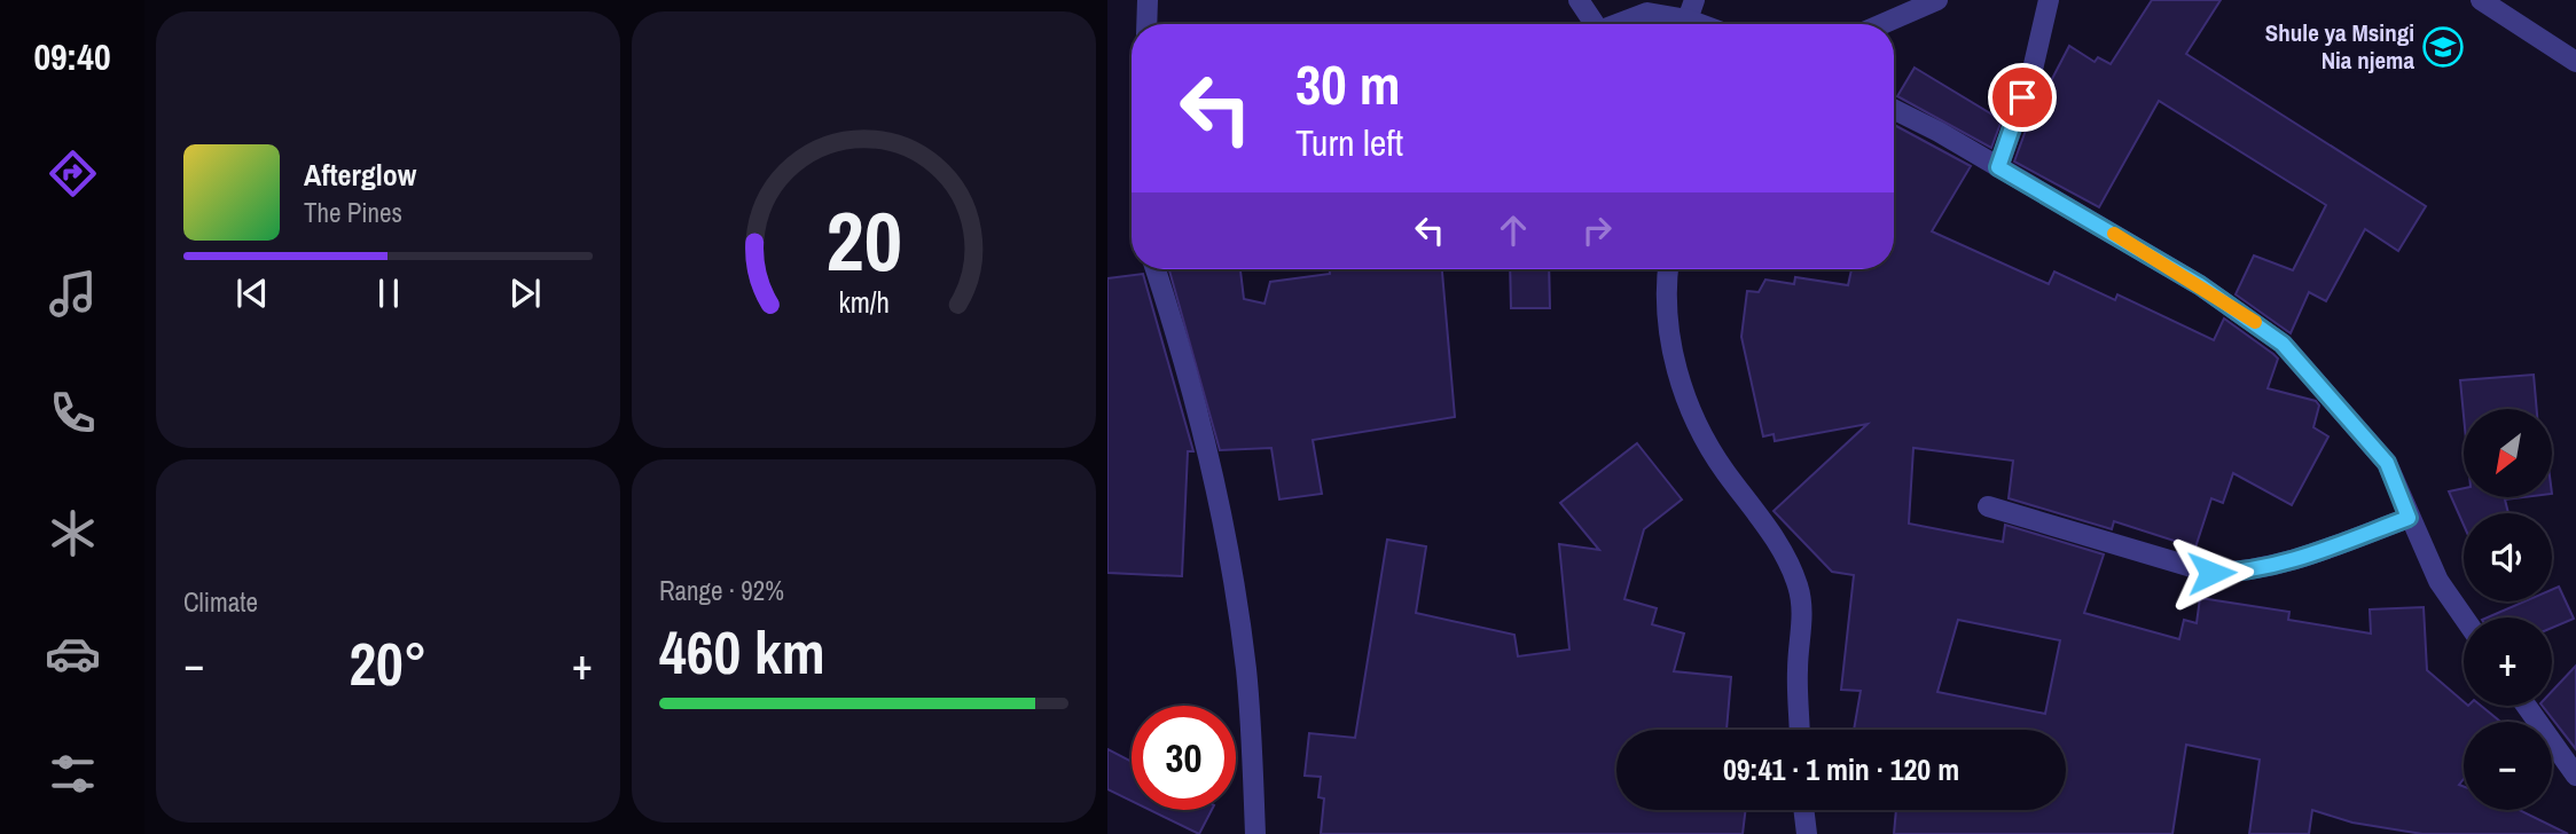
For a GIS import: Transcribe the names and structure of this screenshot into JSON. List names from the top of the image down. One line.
{"places":{"school or university":["Shule ya Msingi Nia njema"]},"north":"bottom left","page":{"tabs":"09:40","turn":["30 m","Turn left"],"song":["Afterglow","The Pines"],"map_buttons":["+","−"],"tile":["Climate",["Range · 92%","460 km"]],"heat":["−","20°","+"],"limit":"30","trip":"09:41 · 1 min · 120 m","gauge":["20","km/h"]}}
